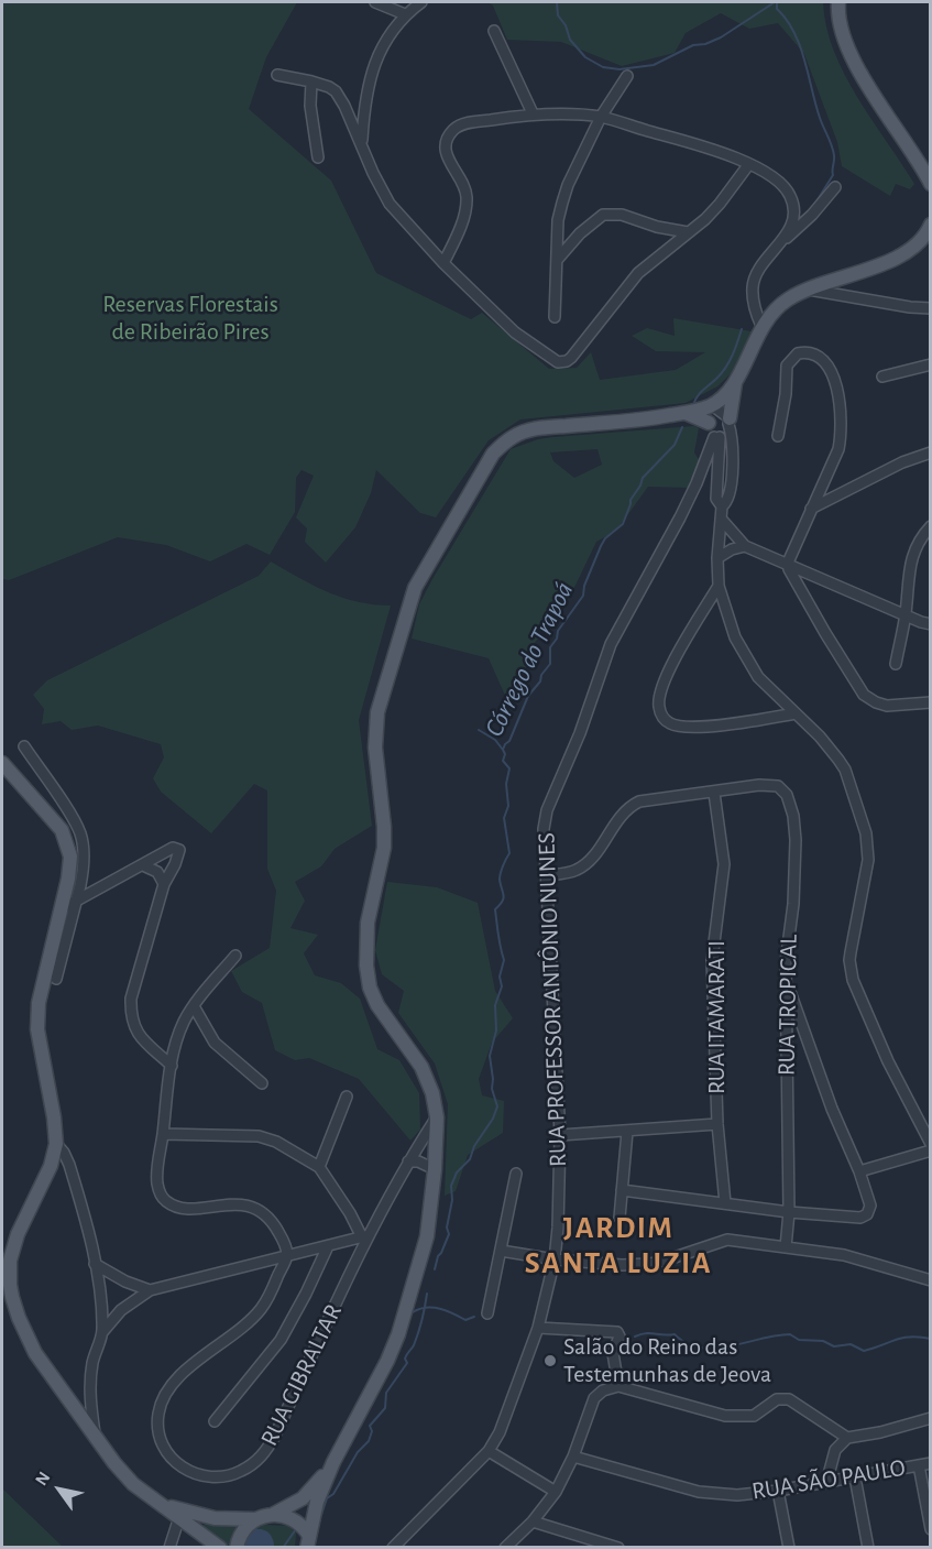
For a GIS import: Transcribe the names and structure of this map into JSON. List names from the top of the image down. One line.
{"streets":{"street":["RUA PROFESSOR ANTÔNIO NUNES","RUA TROPICAL","RUA ITAMARATI","RUA GIBRALTAR","RUA SÃO PAULO"]},"crossings":[["RUA TROPICAL","RUA ITAMARATI"]],"districts":["JARDIM SANTA LUZIA"],"water":["Córrego do Trapoá"],"parks":["Reservas Florestais de Ribeirão Pires"],"places":["Salão do Reino das Testemunhas de Jeova"],"north":"top left"}
